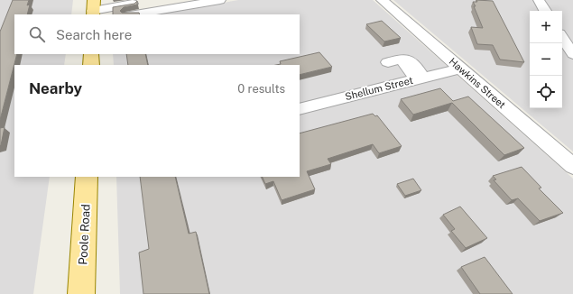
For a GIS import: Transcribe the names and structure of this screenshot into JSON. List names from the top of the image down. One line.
{"streets":{"main road":["Poole Road"],"street":["Hawkins Street","Shellum Street"]},"crossings":[["Hawkins Street","Shellum Street"]],"page":{"map_buttons":["+","−"],"search":"Search here","heading":["Nearby","0 results"]}}
